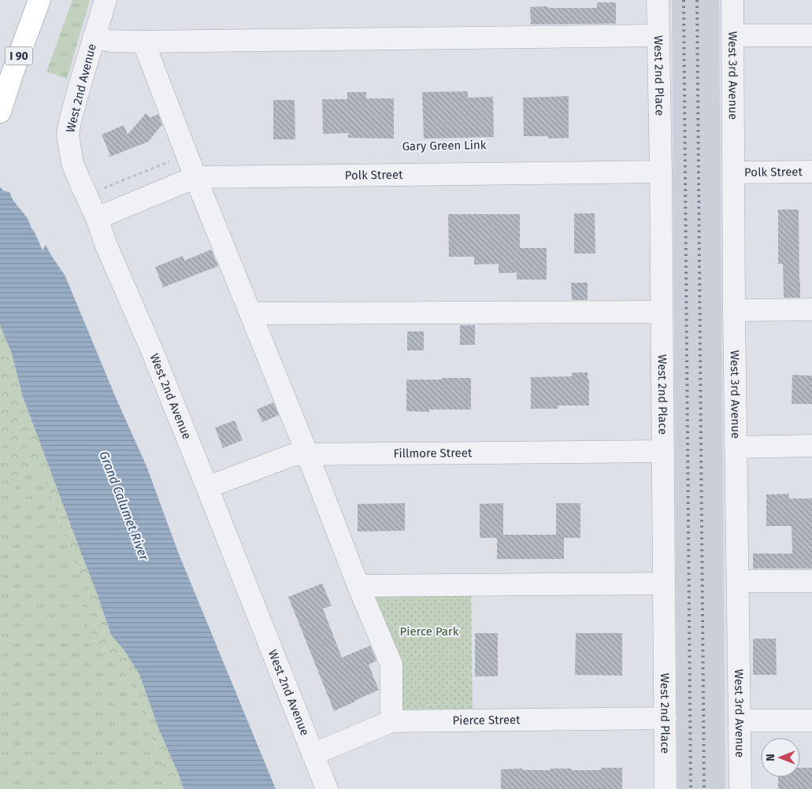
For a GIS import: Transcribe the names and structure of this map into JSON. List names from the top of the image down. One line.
{"streets":{"highway":["I 90"],"street":["West 2nd Place","West 3rd Avenue","West 2nd Avenue","Polk Street","Fillmore Street","Pierce Street"]},"crossings":[["West 2nd Place","Polk Street"],["West 2nd Place","Fillmore Street"],["West 2nd Place","Pierce Street"],["West 3rd Avenue","Polk Street"],["West 2nd Avenue","Polk Street"],["West 2nd Avenue","Fillmore Street"],["West 2nd Avenue","Pierce Street"]],"water":["Grand Calumet River"],"parks":["Pierce Park"],"north":"left"}
